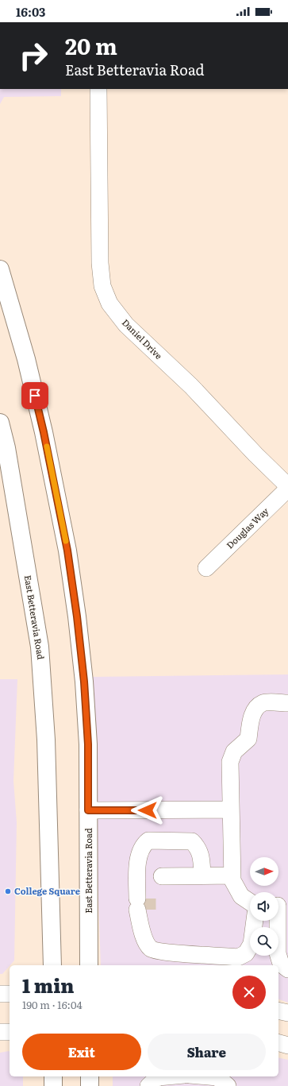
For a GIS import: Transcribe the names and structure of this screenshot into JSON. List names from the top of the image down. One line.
{"streets":{"highway":["East Betteravia Road"],"street":["Daniel Drive","Douglas Way"]},"places":["College Square"],"north":"right","page":{"status":"16:03","turn":["20 m","East Betteravia Road"],"heading":["1 min","190 m · 16:04"],"buttons":["Exit","Share"]}}
